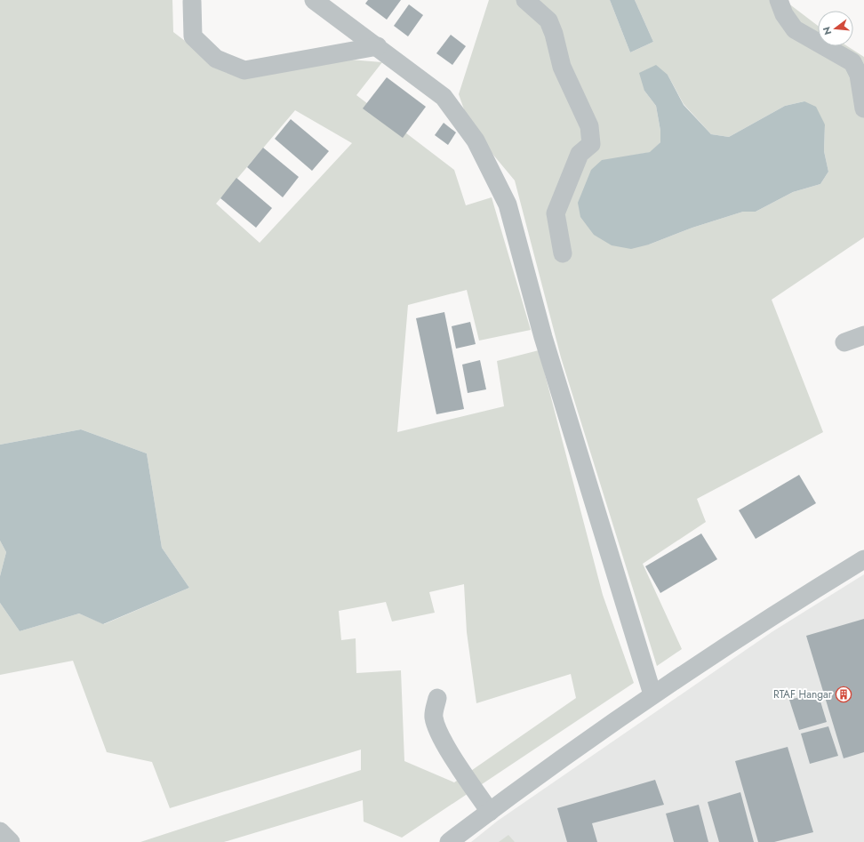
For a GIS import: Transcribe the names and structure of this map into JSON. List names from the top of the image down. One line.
{"places":{"building":["RTAF Hangar"]},"north":"left"}
